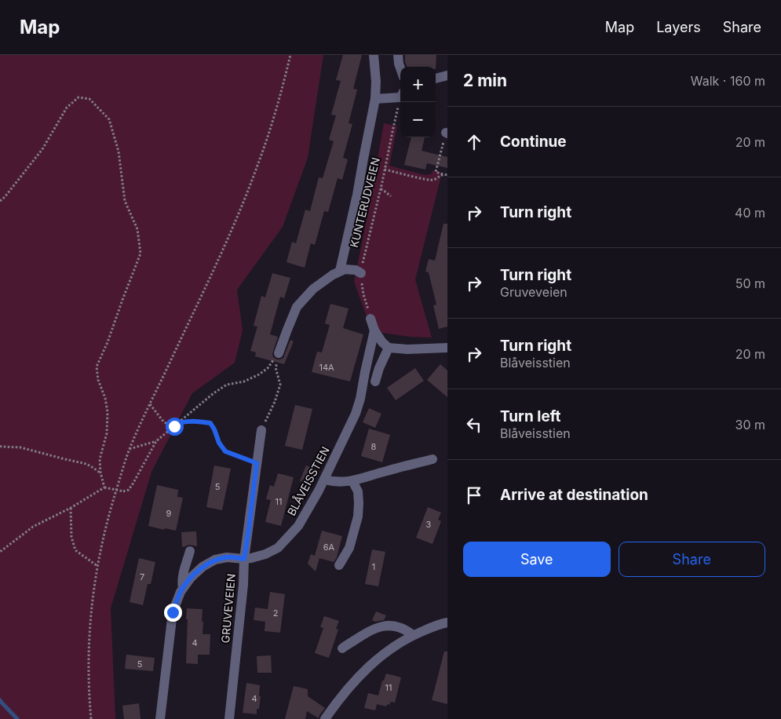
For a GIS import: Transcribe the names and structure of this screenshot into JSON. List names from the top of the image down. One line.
{"streets":{"street":["BLÅVEISSTIEN","GRUVEVEIEN"],"path":["KUNTERUDVEIEN"]},"crossings":[["BLÅVEISSTIEN","GRUVEVEIEN"]],"house_numbers":["14A","8","5","11","9","3","6A","1","7","2","4","5","11","4"],"page":{"header":"Map","nav":["Map","Layers","Share"],"heading":["2 min","Walk · 160 m"],"map_buttons":["+","−"],"list":[["Continue","20 m"],["Turn right","40 m"],["Turn right","Gruveveien","50 m"],["Turn right","Blåveisstien","20 m"],["Turn left","Blåveisstien","30 m"],"Arrive at destination"],"buttons":["Save","Share"]}}
